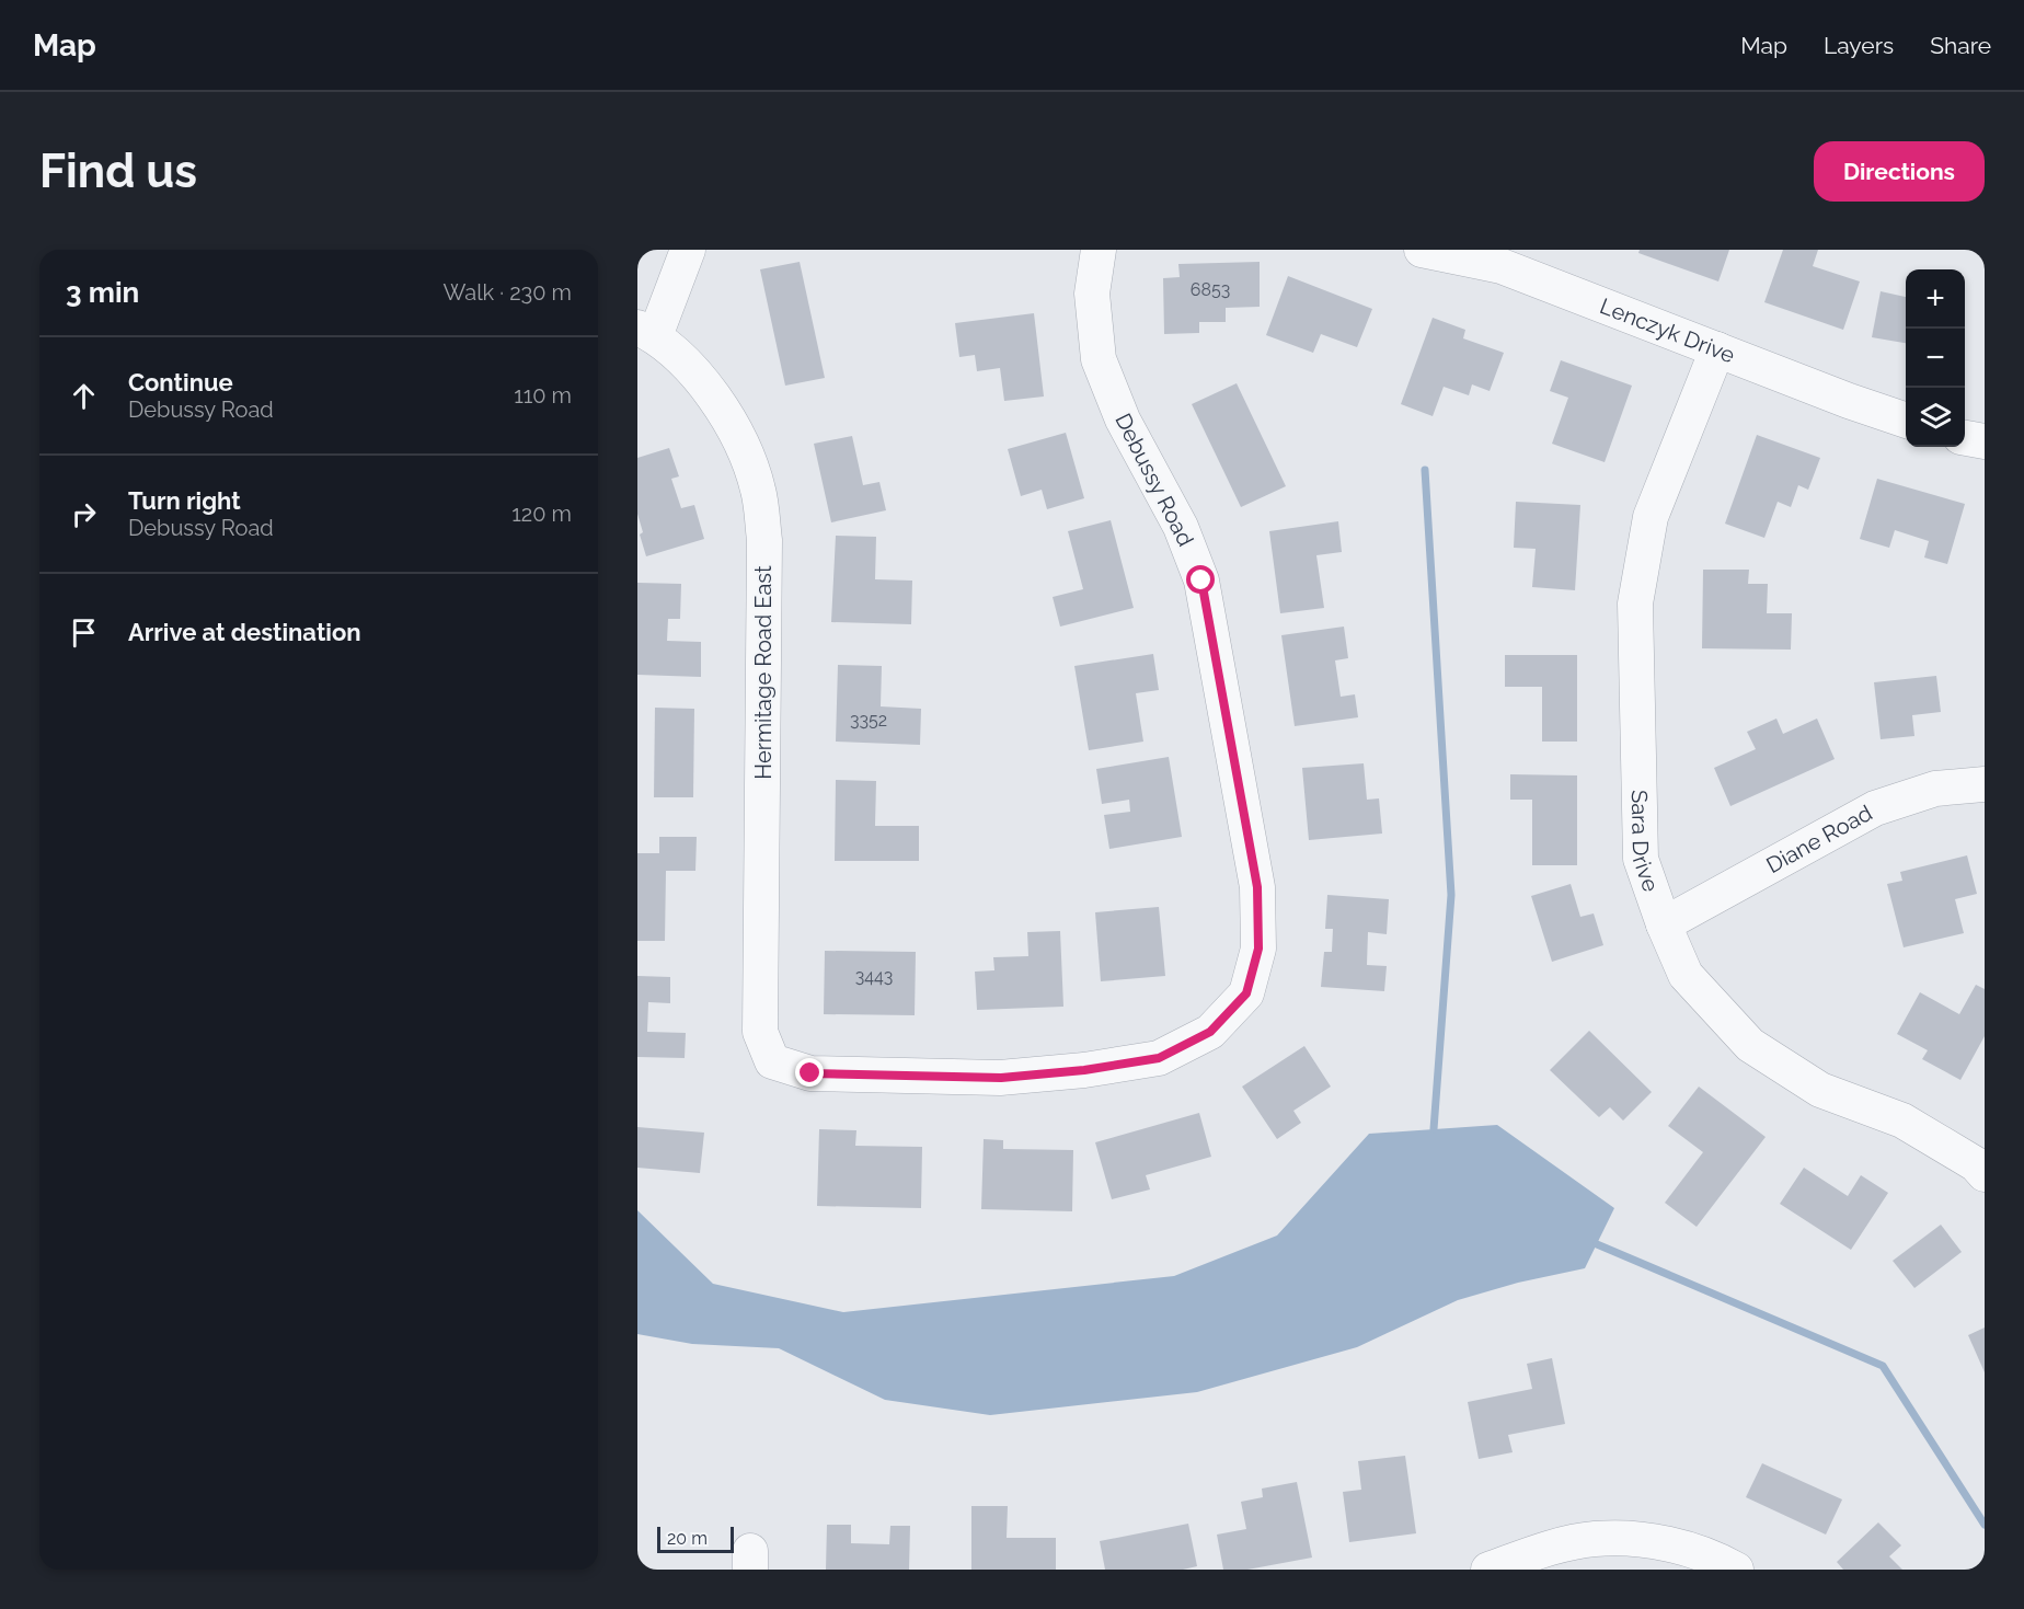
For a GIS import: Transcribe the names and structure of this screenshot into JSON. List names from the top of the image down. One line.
{"streets":{"street":["Lenczyk Drive","Debussy Road","Hermitage Road East","Sara Drive","Diane Road"]},"crossings":[["Lenczyk Drive","Sara Drive"],["Debussy Road","Hermitage Road East"],["Sara Drive","Diane Road"]],"house_numbers":["6853","3352","3443"],"scale_bar":"20 m","page":{"header":"Map","nav":["Map","Layers","Share"],"buttons":"Directions","title":"Find us","heading":["3 min","Walk · 230 m"],"map_buttons":["+","−"],"list":[["Continue","Debussy Road","110 m"],["Turn right","Debussy Road","120 m"],"Arrive at destination"],"scale":"20 m"}}
